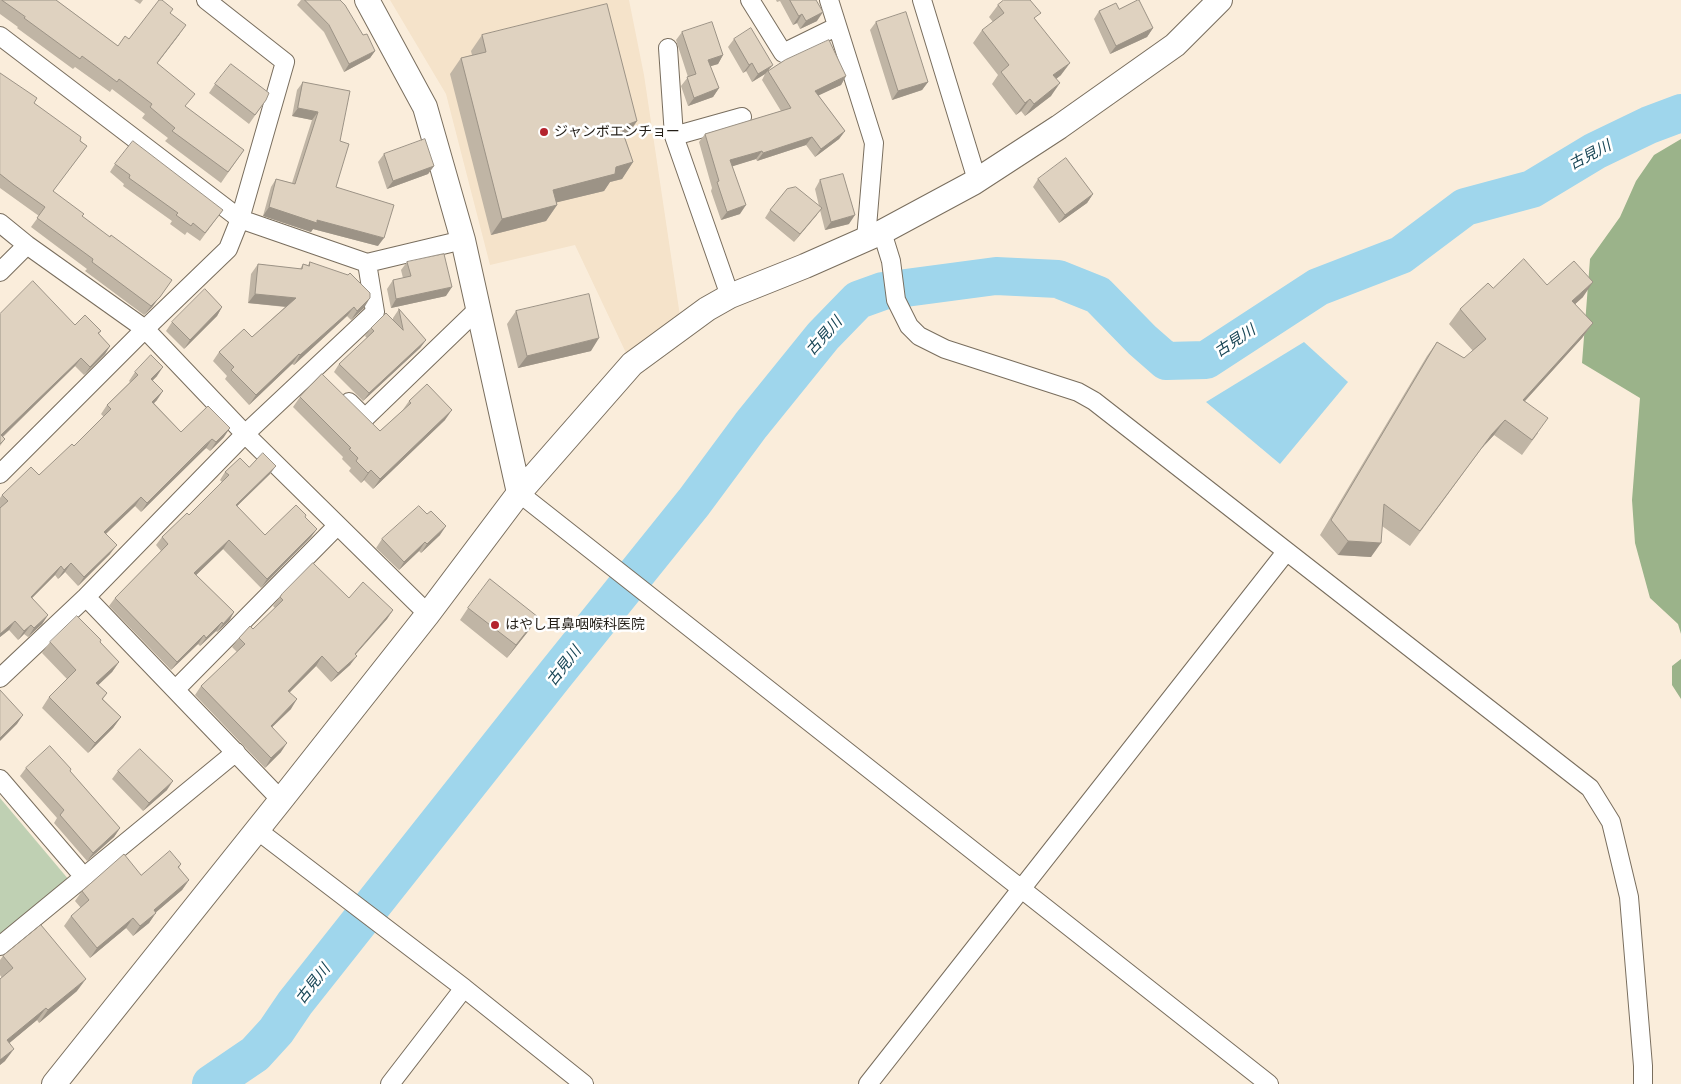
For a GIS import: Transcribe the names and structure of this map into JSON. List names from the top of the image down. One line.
{"water":["古見川"],"places":["ジャンボエンチョー","はやし耳鼻咽喉科医院"]}
